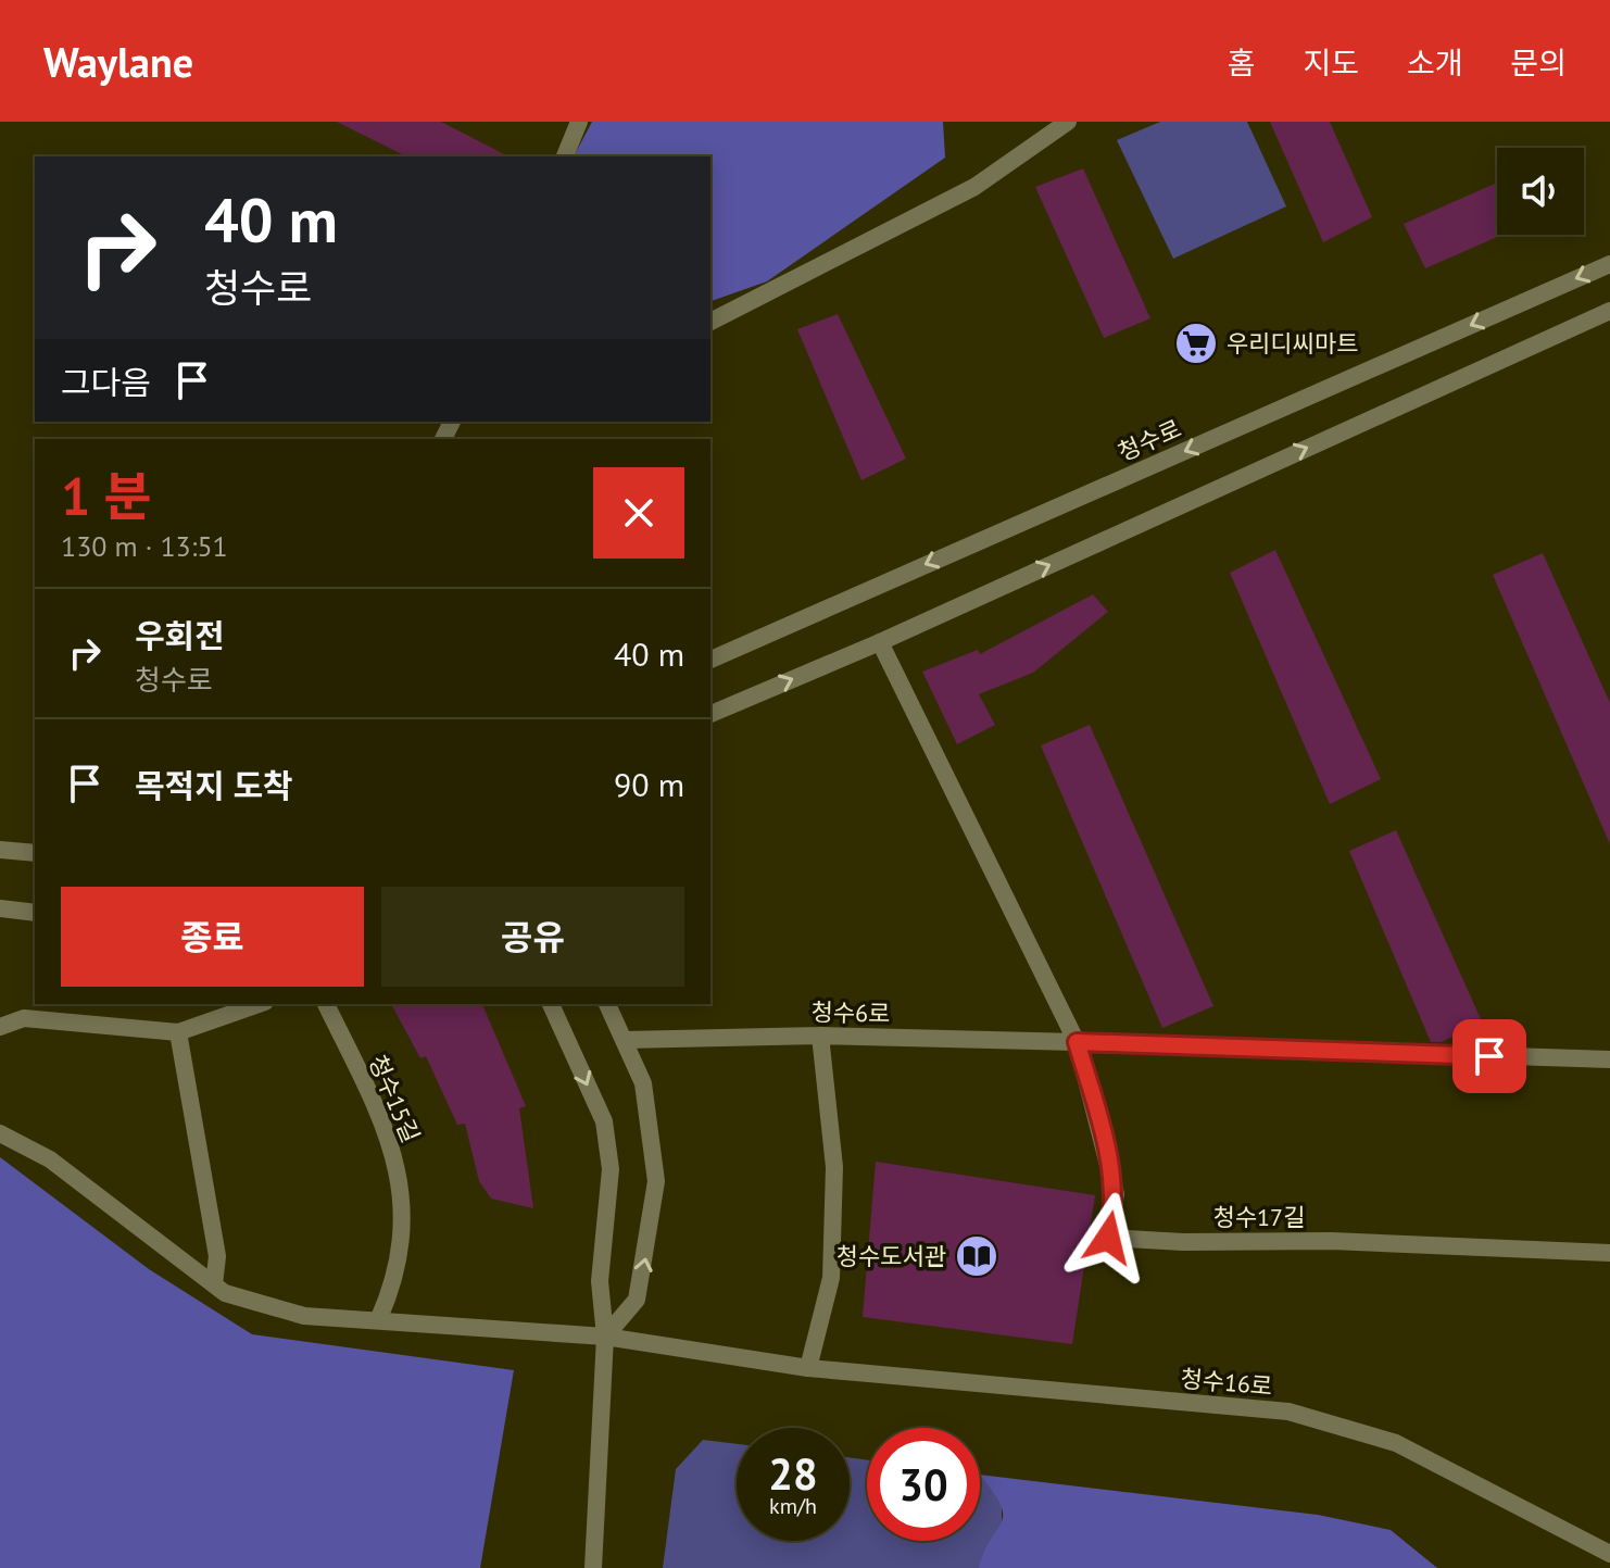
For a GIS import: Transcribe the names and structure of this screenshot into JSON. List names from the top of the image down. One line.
{"streets":{"street":["청수로","청수6로","청수15길","청수17길","청수16로"]},"crossings":[["청수6로","청수17길"]],"places":{"supermarket":["우리디씨마트"],"library":["청수도서관"]},"page":{"header":"Waylane","nav":["홈","지도","소개","문의"],"turn":["40 m","청수로"],"then":"그다음","heading":["1 분","130 m · 13:51"],"list":[{"name":"우회전","note":"청수로","value":"40 m"},{"name":"목적지 도착","value":"90 m"}],"buttons":["종료","공유"],"speed":"28 km/h","limit":"30"}}
